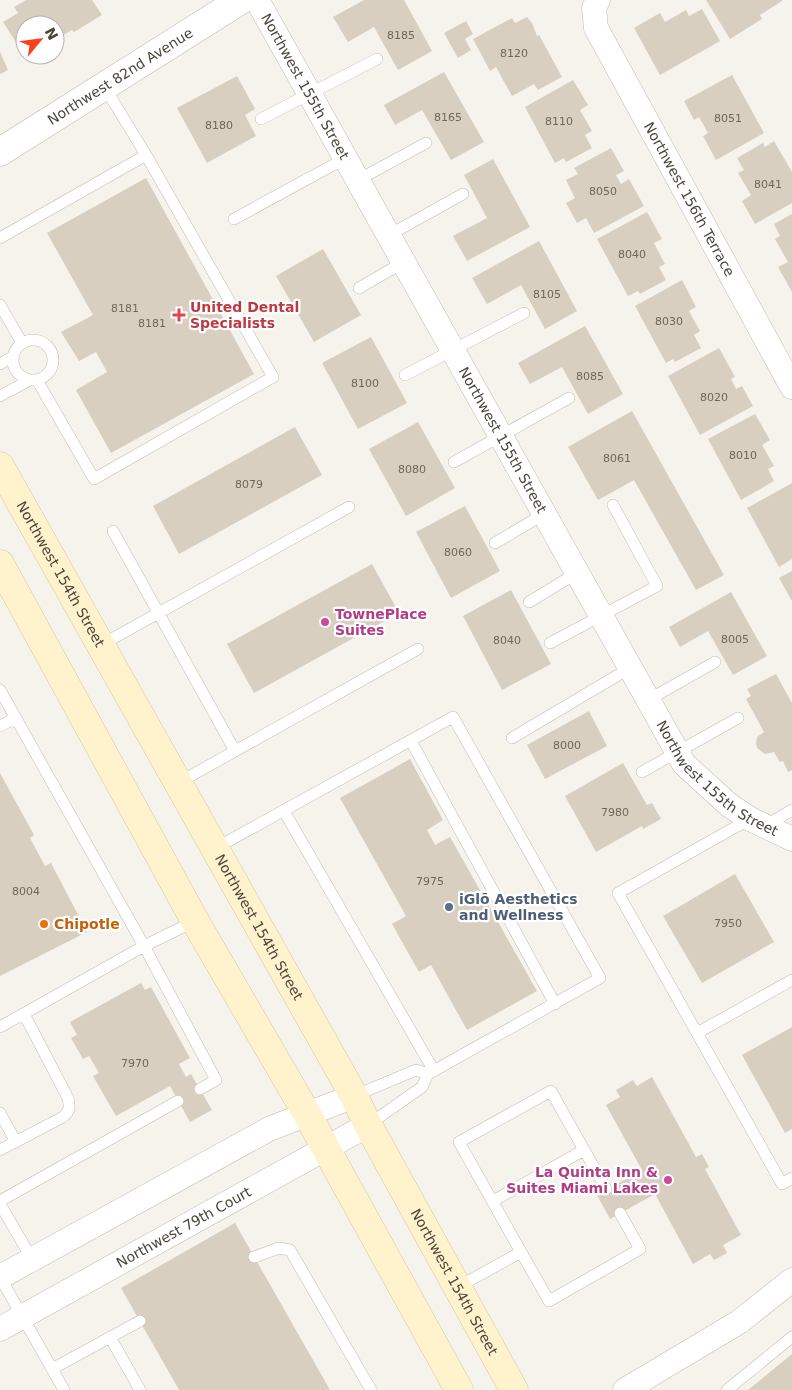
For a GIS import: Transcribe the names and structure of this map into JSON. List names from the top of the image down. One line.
{"streets":{"main road":["Northwest 154th Street"],"street":["Northwest 82nd Avenue","Northwest 155th Street","Northwest 156th Terrace","Northwest 79th Court"]},"crossings":[["Northwest 154th Street","Northwest 79th Court"]],"places":{"health":["United Dental Specialists"],"other":["TownePlace Suites","iGlō Aesthetics and Wellness","Chipotle","La Quinta Inn & Suites Miami Lakes"]},"house_numbers":["8185","8120","8165","8051","8110","8180","8041","8050","8040","8105","8181","8030","8181","8085","8100","8020","8010","8061","8080","8079","8060","8005","8040","8000","7980","7975","8004","7950","7970"],"north":"top right"}
